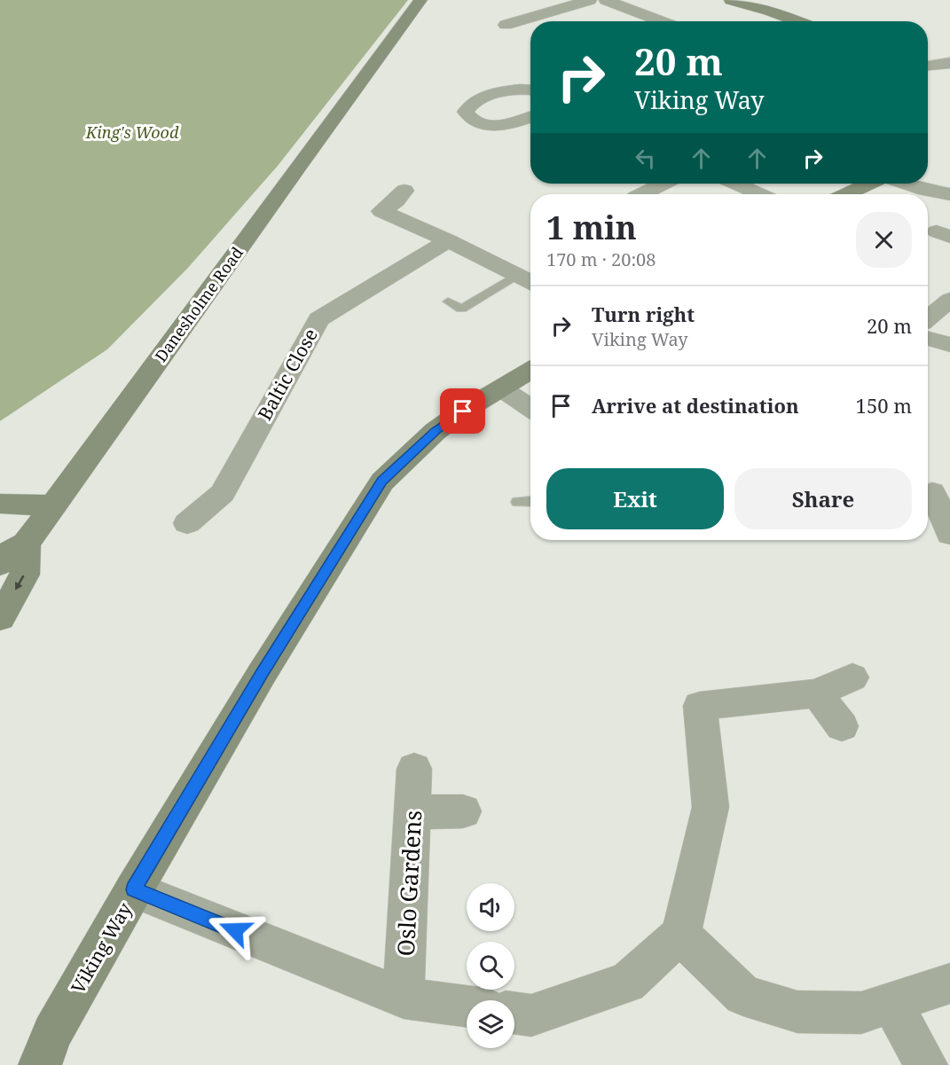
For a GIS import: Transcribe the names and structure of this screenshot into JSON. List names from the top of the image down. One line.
{"streets":{"street":["Danesholme Road","Baltic Close","Oslo Gardens","Viking Way"]},"parks":["King's Wood"],"page":{"turn":["20 m","Viking Way"],"heading":["1 min","170 m · 20:08"],"list":[{"name":"Turn right","note":"Viking Way","value":"20 m"},{"name":"Arrive at destination","value":"150 m"}],"buttons":["Exit","Share"]}}
